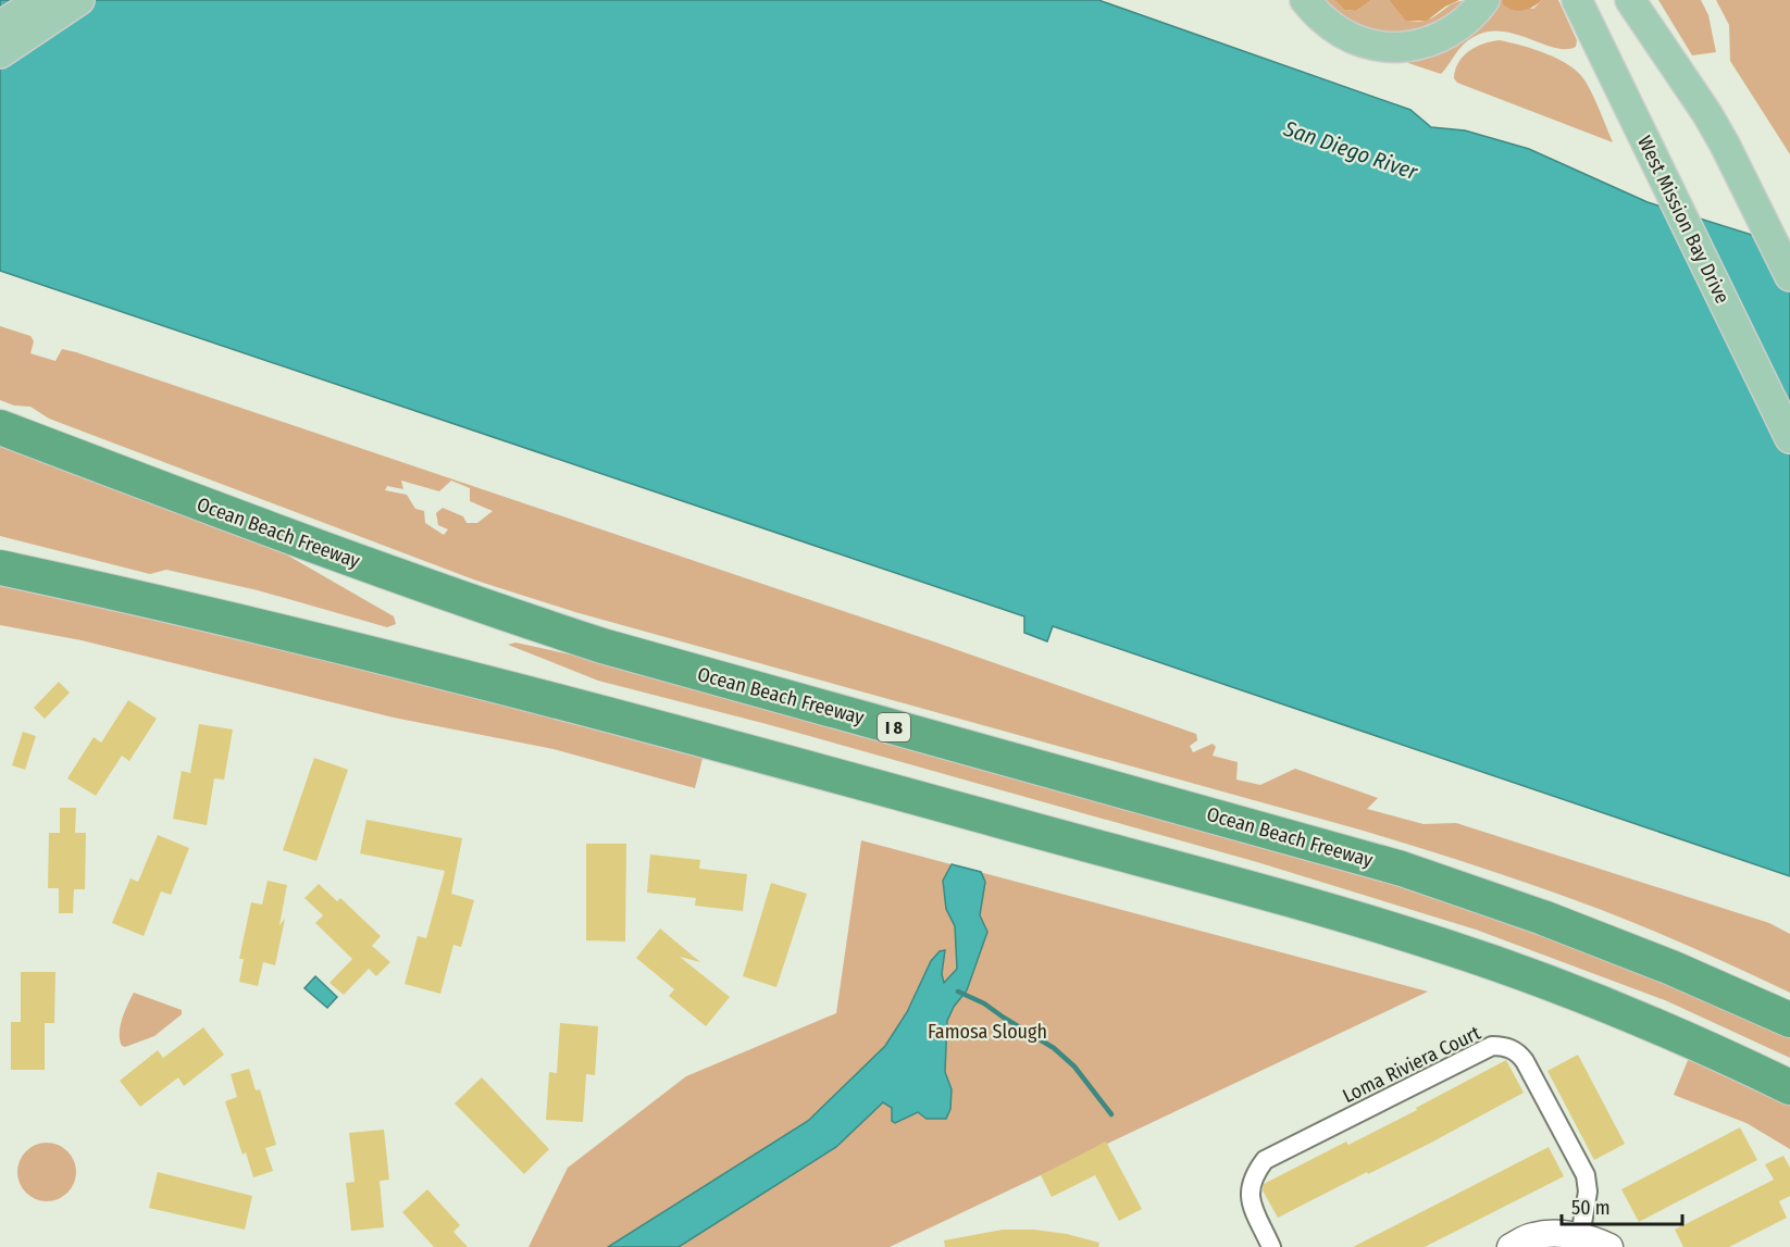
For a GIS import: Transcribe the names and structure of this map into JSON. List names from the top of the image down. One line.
{"streets":{"highway":["Ocean Beach Freeway","I 8"],"main road":["West Mission Bay Drive"],"street":["Loma Riviera Court"]},"water":["San Diego River"],"parks":["Famosa Slough"],"scale_bar":"50 m"}
